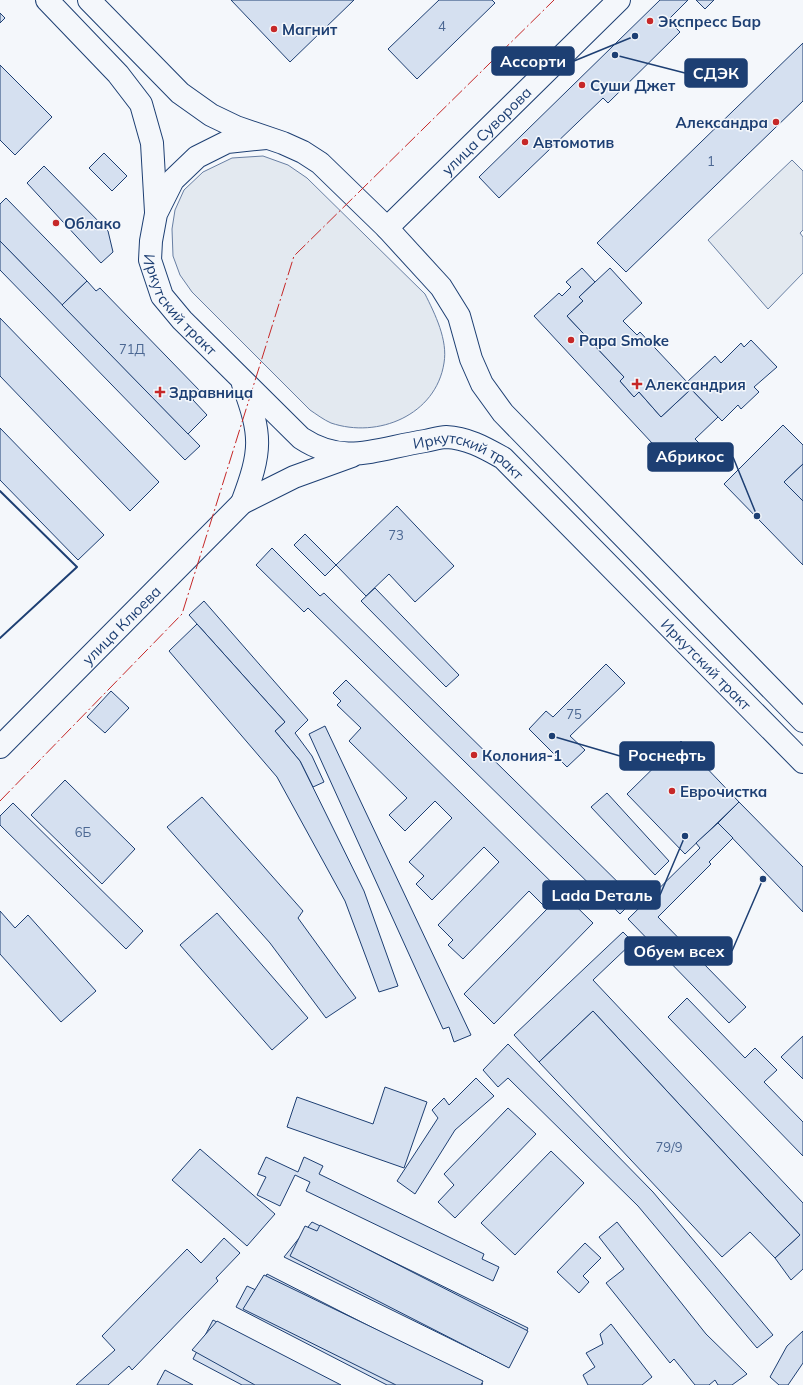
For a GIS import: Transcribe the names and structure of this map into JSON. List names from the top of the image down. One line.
{"streets":{"main road":["улица Суворова","Иркутский тракт","улица Клюева"]},"crossings":[["улица Суворова","Иркутский тракт"],["Иркутский тракт","улица Клюева"]],"places":{"other":["Экспресс Бар","Магнит","Ассорти","СДЭК","Суши Джет","Александра","Автомотив","Облако","Papa Smoke","Абрикос","Роснефть","Колония-1","Еврочистка","Lada Dеталь","Обуем всех"],"health":["Александрия","Здравница"]},"house_numbers":["4","1","71Д","73","75","6Б","79/9"]}
